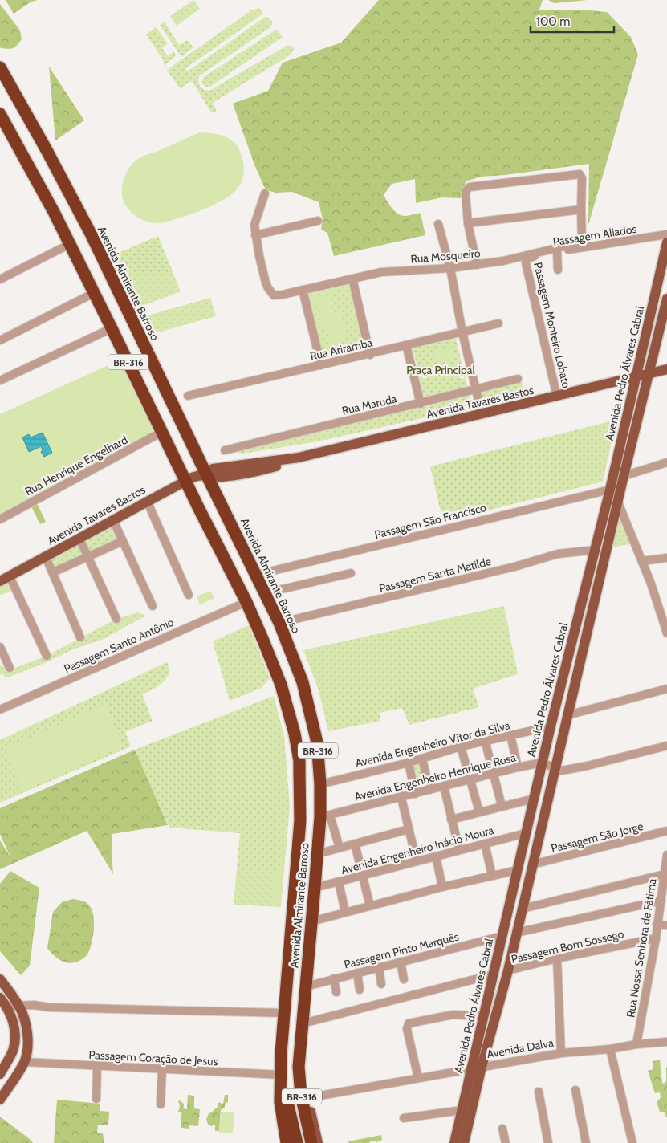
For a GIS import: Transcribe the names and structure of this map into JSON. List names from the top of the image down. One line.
{"streets":{"highway":["Avenida Almirante Barroso","BR-316"],"main road":["Avenida Pedro Álvares Cabral","Avenida Tavares Bastos"],"street":["Passagem Aliados","Rua Mosqueiro","Passagem Monteiro Lobato","Rua Ariramba","Rua Maruda","Rua Henrique Engelhard","Passagem São Francisco","Passagem Santa Matilde","Passagem Santo Antônio","Avenida Engenheiro Vitor da Silva","Avenida Engenheiro Henrique Rosa","Passagem São Jorge","Avenida Engenheiro Inácio Moura","Passagem Bom Sossego","Rua Nossa Senhora de Fátima","Passagem Pinto Marquês","Avenida Dalva","Passagem Coração de Jesus"]},"crossings":[["Passagem Aliados","Passagem Monteiro Lobato"],["Avenida Almirante Barroso","Avenida Tavares Bastos"],["Avenida Almirante Barroso","Rua Henrique Engelhard"],["Avenida Almirante Barroso","Passagem São Francisco"],["Avenida Almirante Barroso","Passagem Santa Matilde"],["Avenida Almirante Barroso","Passagem Santo Antônio"],["Avenida Almirante Barroso","Avenida Engenheiro Vitor da Silva"],["Avenida Almirante Barroso","Avenida Engenheiro Henrique Rosa"],["Avenida Almirante Barroso","Avenida Engenheiro Inácio Moura"],["Avenida Almirante Barroso","Passagem Pinto Marquês"],["Avenida Almirante Barroso","Passagem Coração de Jesus"],["Passagem Monteiro Lobato","Avenida Tavares Bastos"],["Avenida Pedro Álvares Cabral","Avenida Tavares Bastos"],["Avenida Pedro Álvares Cabral","Passagem São Francisco"],["Avenida Pedro Álvares Cabral","Passagem Santa Matilde"],["Avenida Pedro Álvares Cabral","Avenida Engenheiro Vitor da Silva"],["Avenida Pedro Álvares Cabral","Avenida Engenheiro Henrique Rosa"],["Avenida Pedro Álvares Cabral","Passagem São Jorge"],["Avenida Pedro Álvares Cabral","Avenida Engenheiro Inácio Moura"],["Avenida Pedro Álvares Cabral","Passagem Bom Sossego"],["Avenida Pedro Álvares Cabral","Passagem Pinto Marquês"],["Avenida Pedro Álvares Cabral","Avenida Dalva"],["Passagem Bom Sossego","Rua Nossa Senhora de Fátima"],["Rua Nossa Senhora de Fátima","Avenida Dalva"]],"parks":["Praça Principal"],"scale_bar":"100 m"}
